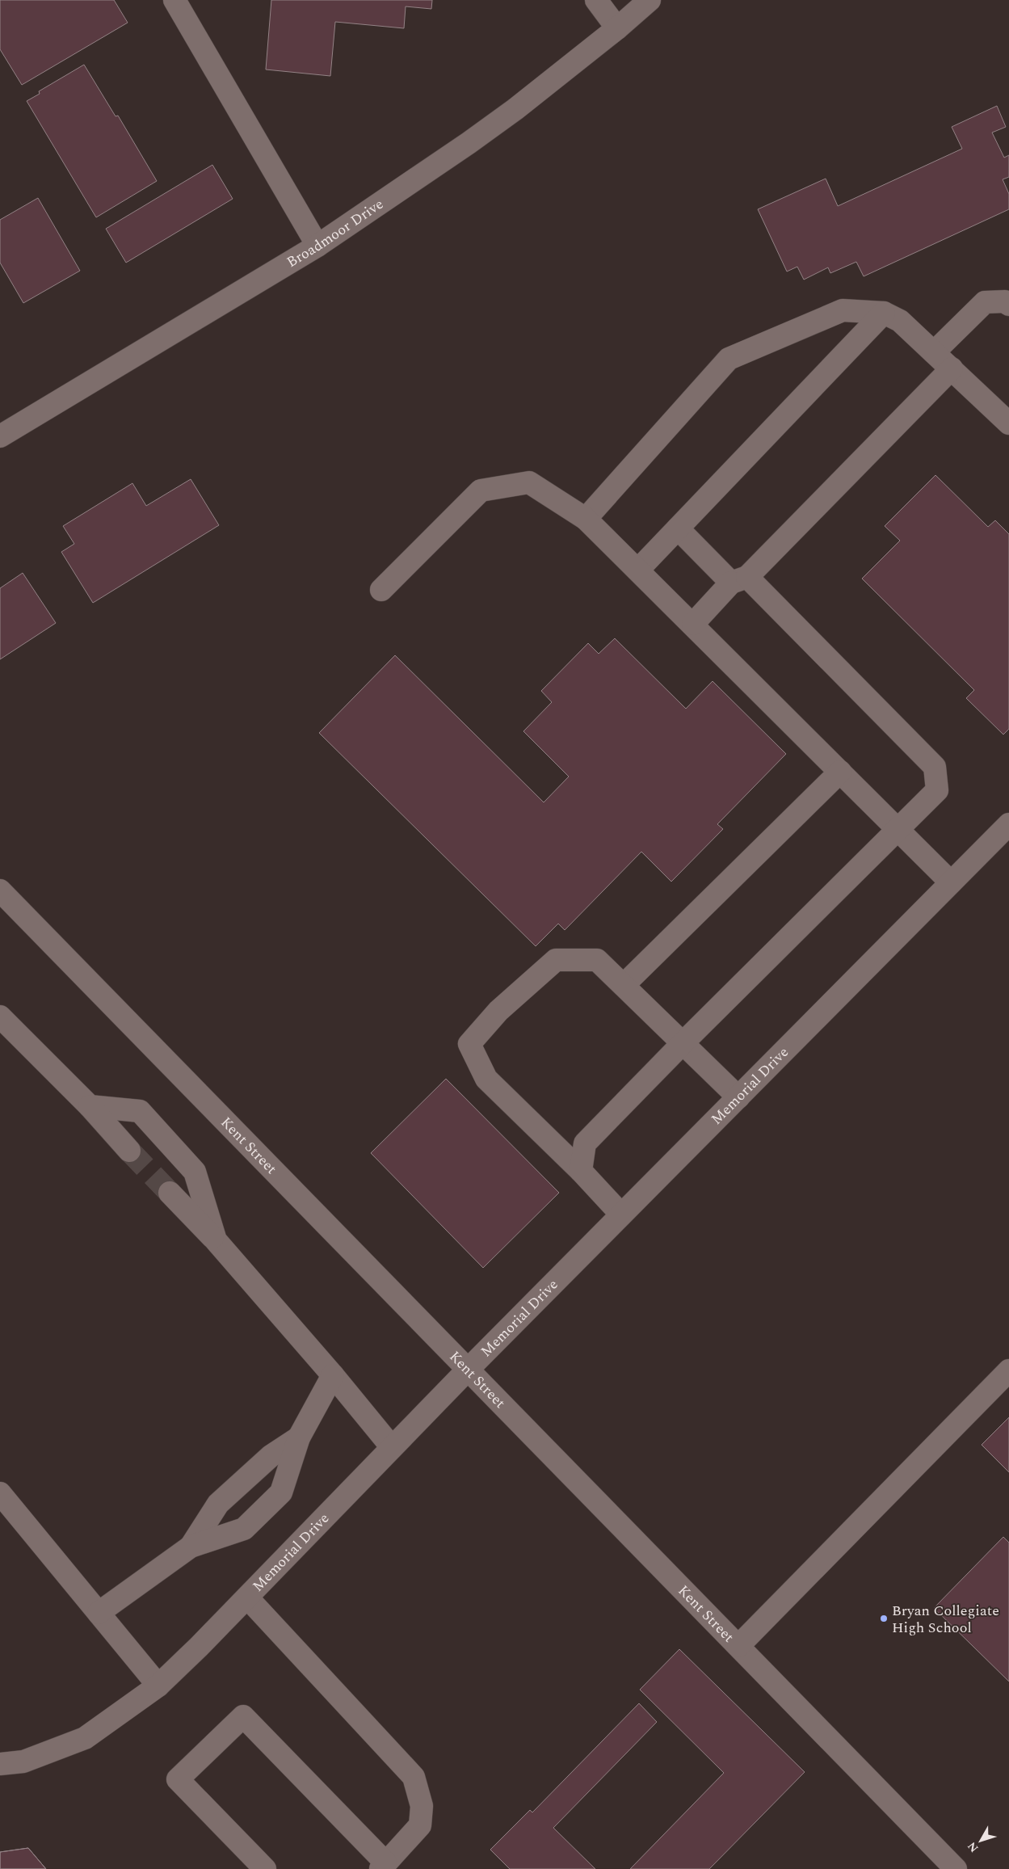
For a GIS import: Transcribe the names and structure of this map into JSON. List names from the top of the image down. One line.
{"streets":{"street":["Broadmoor Drive","Memorial Drive","Kent Street"]},"crossings":[["Memorial Drive","Kent Street"]],"places":["Bryan Collegiate High School"],"north":"bottom left"}
